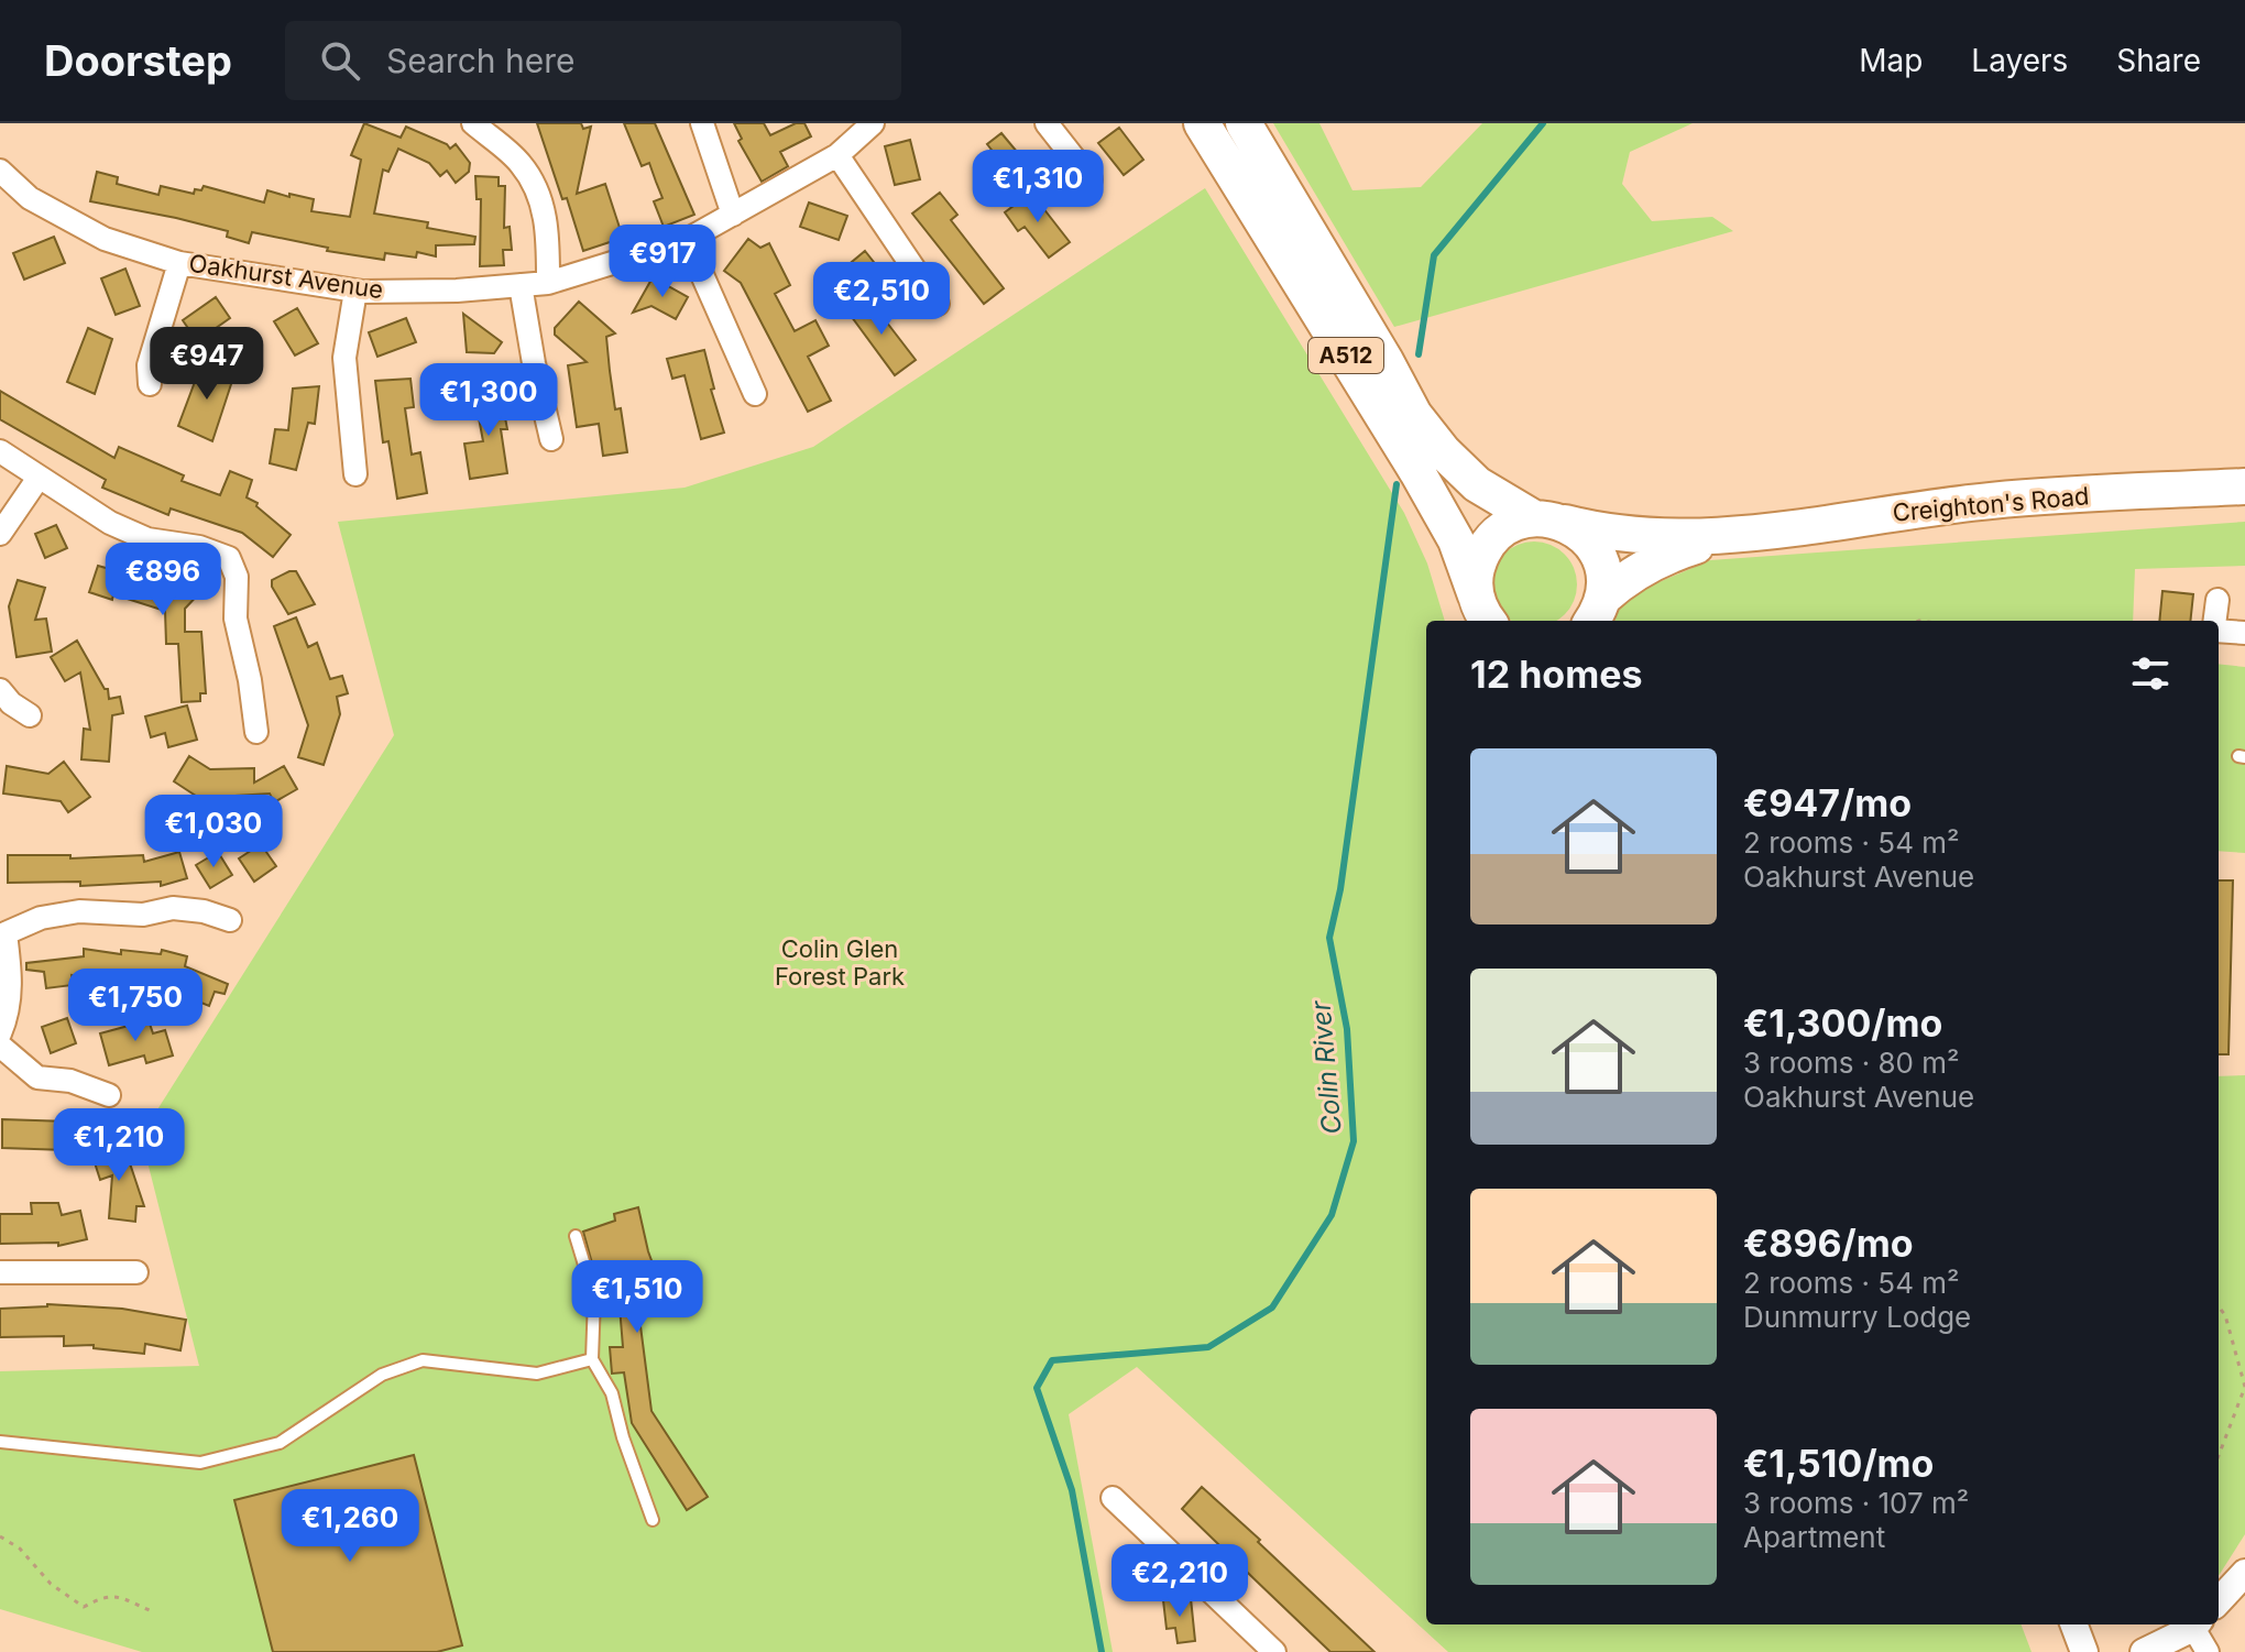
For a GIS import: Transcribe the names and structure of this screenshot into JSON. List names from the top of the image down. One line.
{"streets":{"highway":["A512","Creighton's Road"],"street":["Oakhurst Avenue"]},"crossings":[["A512","Creighton's Road"]],"water":["Colin River"],"parks":["Colin Glen Forest Park"],"page":{"header":"Doorstep","search":"Search here","nav":["Map","Layers","Share"],"price":["€1,310","€917","€2,510","€947","€1,300","€896","€1,030","€1,750","€1,210","€1,510","€1,260","€2,210"],"heading":"12 homes","list":[{"name":"€947/mo","note":"2 rooms · 54 m² · Oakhurst Avenue"},{"name":"€1,300/mo","note":"3 rooms · 80 m² · Oakhurst Avenue"},{"name":"€896/mo","note":"2 rooms · 54 m² · Dunmurry Lodge"},{"name":"€1,510/mo","note":"3 rooms · 107 m² · Apartment"}]}}
